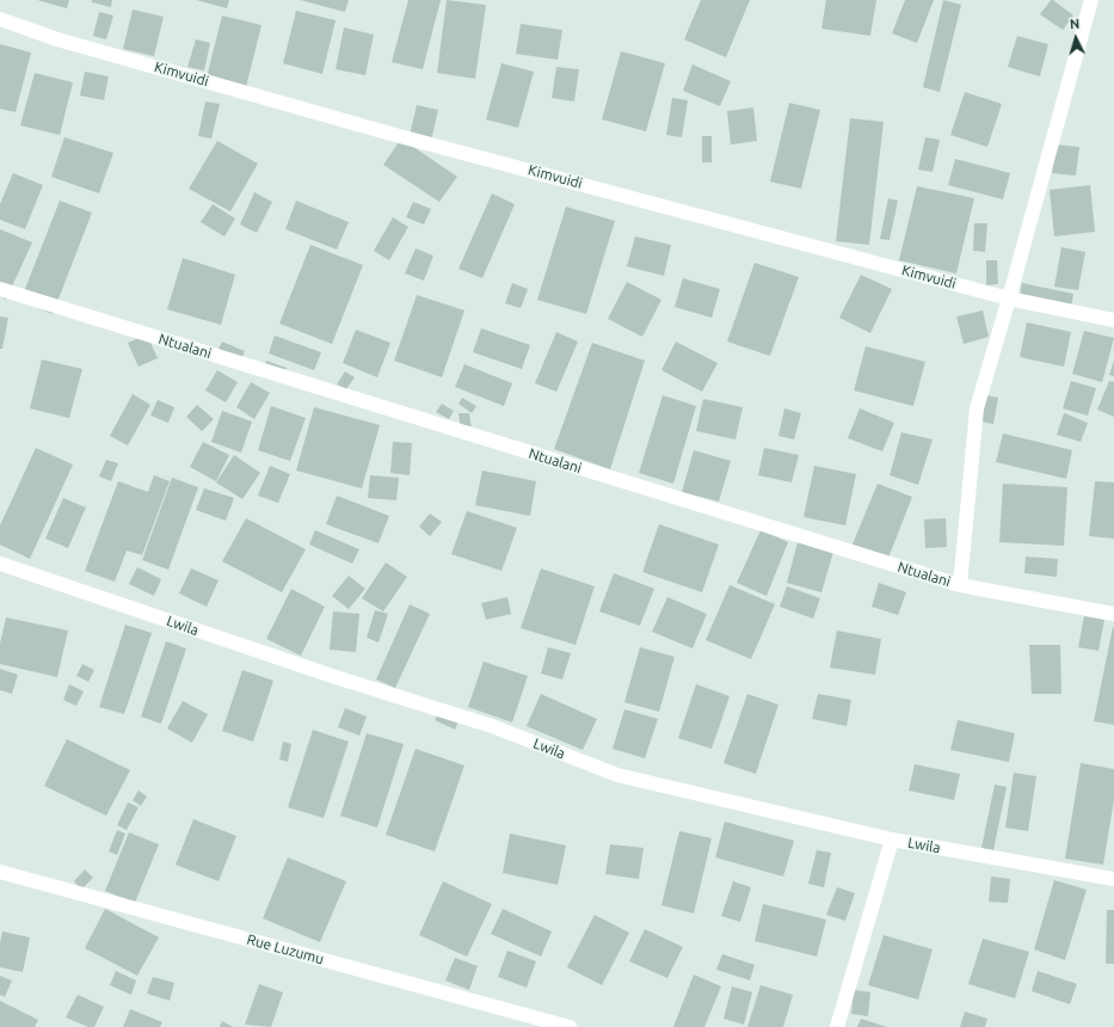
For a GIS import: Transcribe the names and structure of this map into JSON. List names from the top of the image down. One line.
{"streets":{"street":["Kimvuidi","Ntualani","Lwila","Rue Luzumu"]},"north":"top"}
